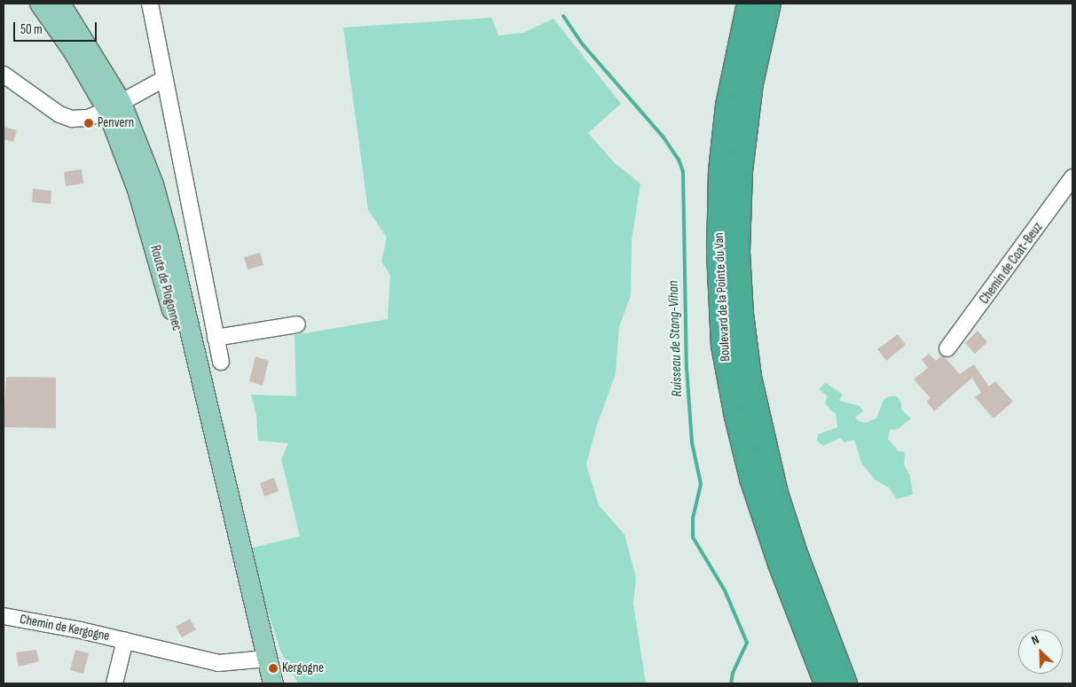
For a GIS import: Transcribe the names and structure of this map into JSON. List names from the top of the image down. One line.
{"streets":{"highway":["Boulevard de la Pointe du Van"],"main road":["Route de Plogonnec"],"street":["Chemin de Coat-Beuz","Chemin de Kergogne"]},"crossings":[["Route de Plogonnec","Chemin de Kergogne"]],"water":["Ruisseau de Stang-Vihan"],"places":["Penvern","Kergogne"],"scale_bar":"50 m","north":"top left"}
